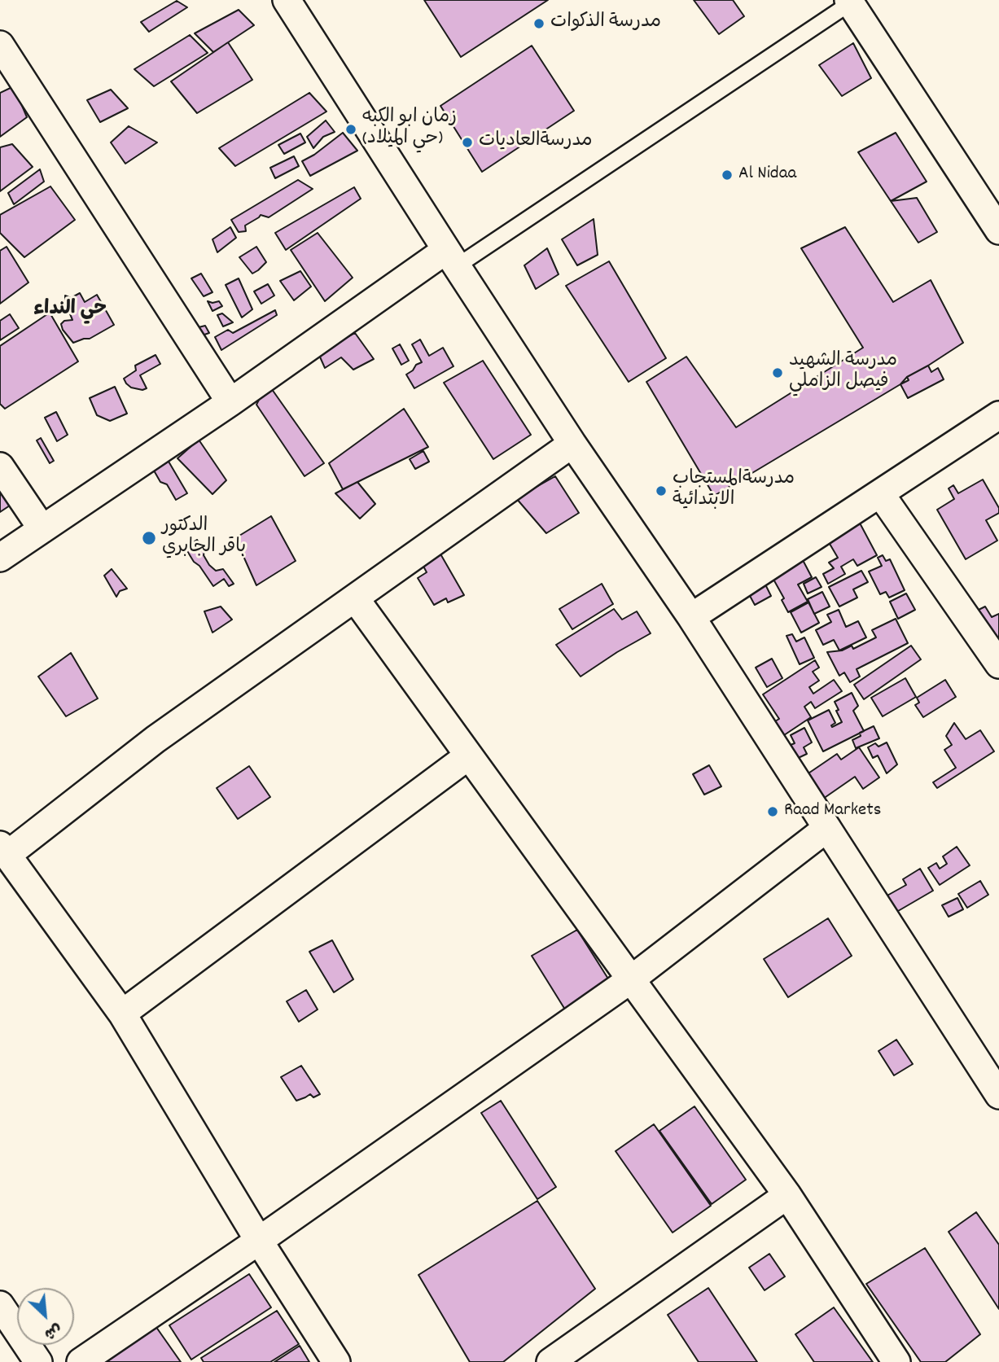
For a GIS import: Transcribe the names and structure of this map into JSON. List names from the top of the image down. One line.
{"districts":["حي النداء"],"places":["مدرسة الذكوات","زمان ابو الكبه (حي الميلاد)","مدرسةالعاديات","Al Nidaa","مدرسة الشهيد فيصل الزاملي","مدرسةالمستجاب الابتدائية","الدكتور باقر الجابري","Raad Markets"],"north":"bottom right"}
